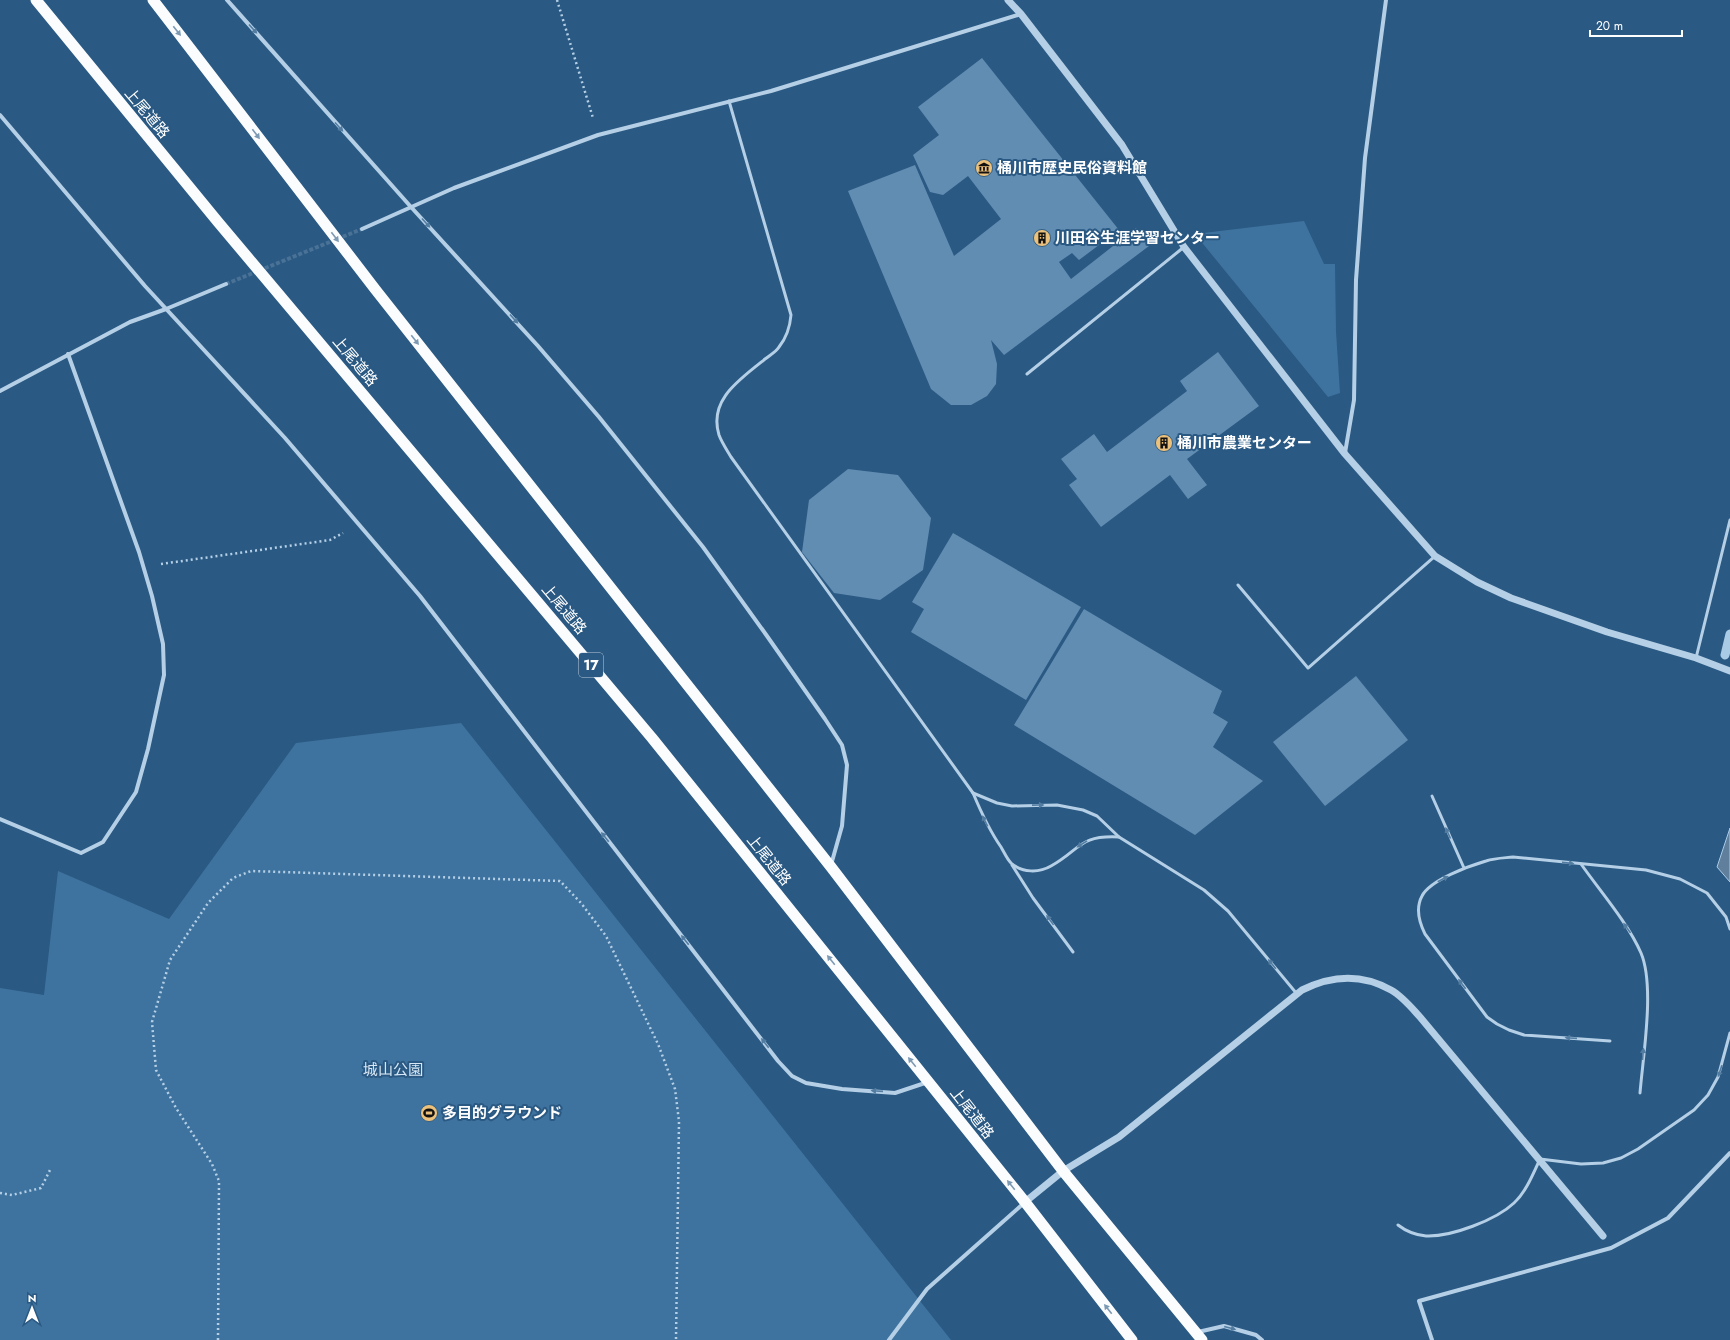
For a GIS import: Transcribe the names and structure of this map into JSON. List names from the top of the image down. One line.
{"streets":{"highway":["上尾道路","17"]},"parks":["城山公園"],"places":{"museum":["桶川市歴史民俗資料館"],"building":["川田谷生涯学習センター","桶川市農業センター"],"sports":["多目的グラウンド"]},"scale_bar":"20 m","north":"top"}
